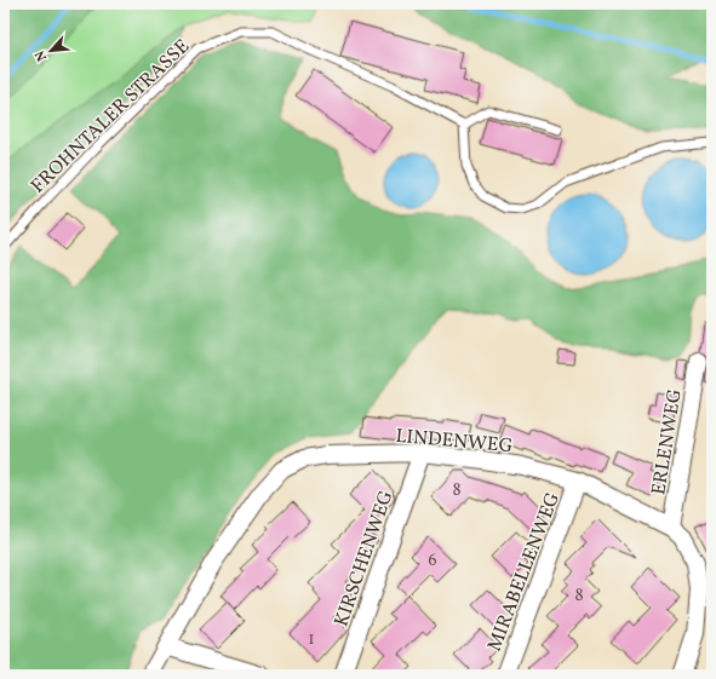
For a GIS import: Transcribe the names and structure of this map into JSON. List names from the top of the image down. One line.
{"streets":{"street":["LINDENWEG","ERLENWEG","KIRSCHENWEG","MIRABELLENWEG"],"lane":["FROHNTALER STRASSE"]},"crossings":[["LINDENWEG","ERLENWEG"],["LINDENWEG","KIRSCHENWEG"],["LINDENWEG","MIRABELLENWEG"]],"house_numbers":["8","6","8","1"],"north":"bottom left"}
